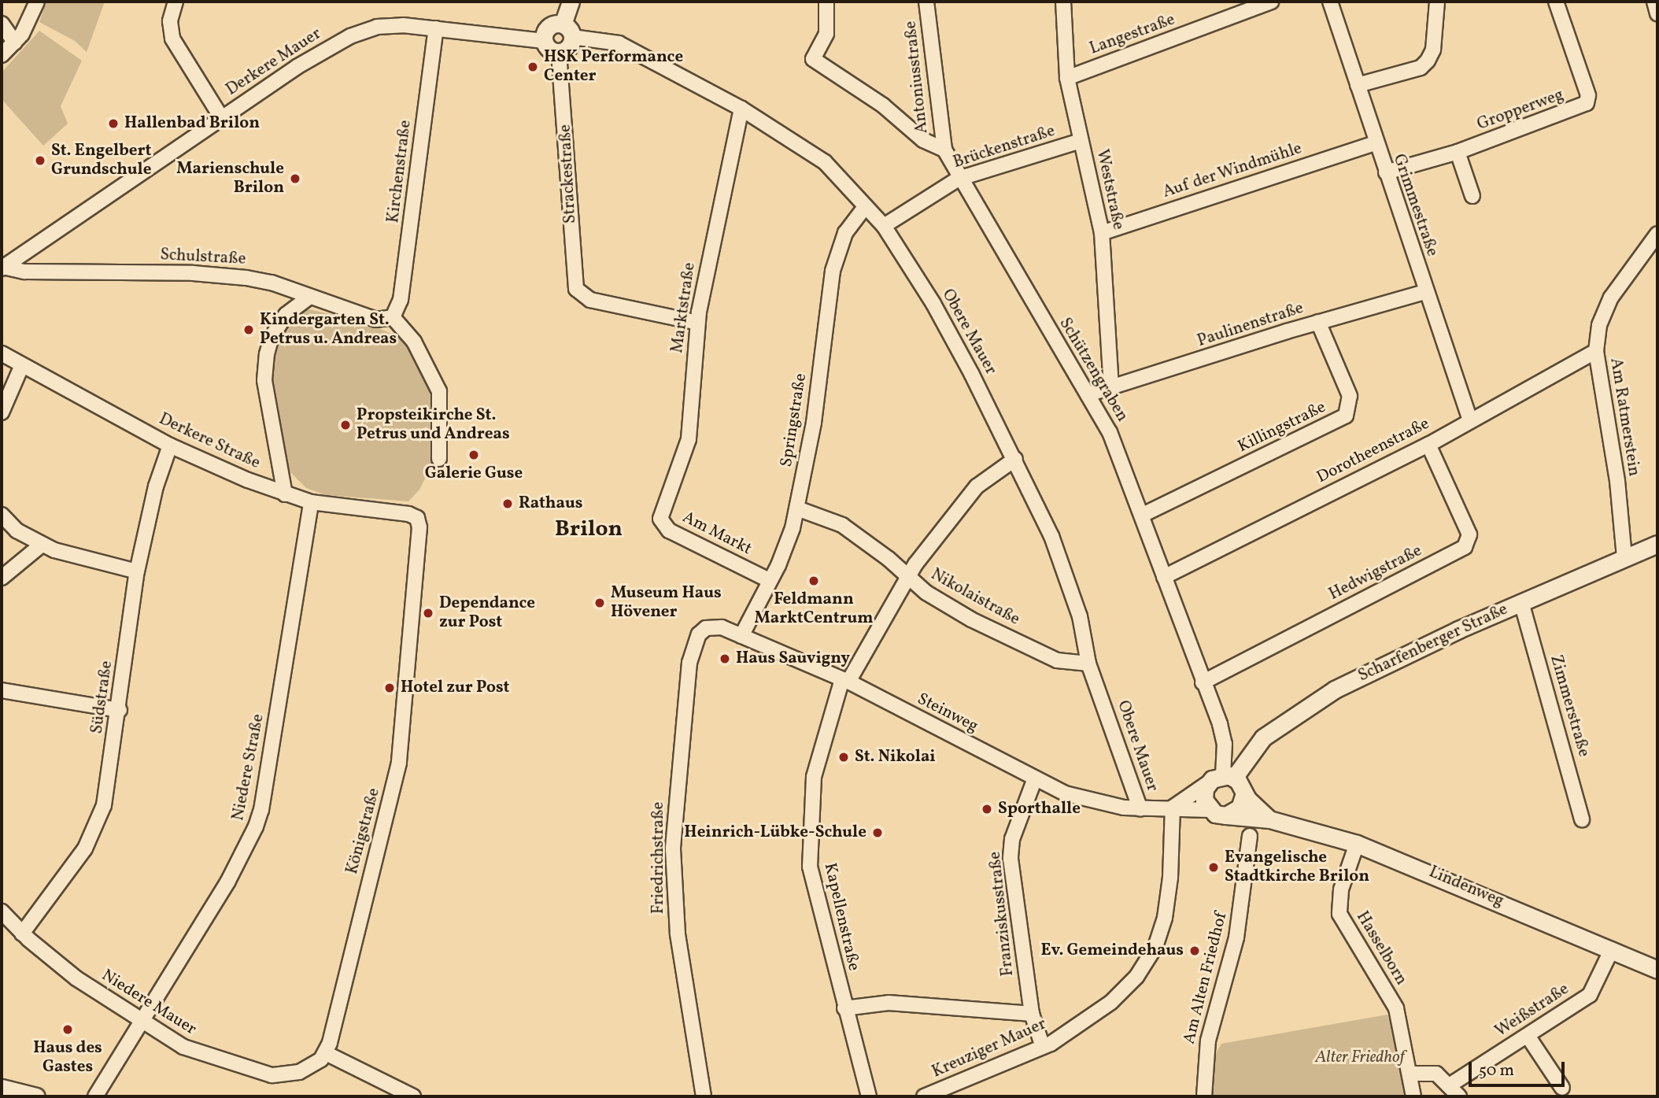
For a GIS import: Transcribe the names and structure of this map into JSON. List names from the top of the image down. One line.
{"streets":{"street":["Langestraße","Derkere Mauer","Antoniusstraße","Gropperweg","Brückenstraße","Auf der Windmühle","Kirchenstraße","Strackestraße","Weststraße","Grimmestraße","Schulstraße","Marktstraße","Paulinenstraße","Obere Mauer","Schützengraben","Am Ratmerstein","Springstraße","Killingstraße","Derkere Straße","Dorotheenstraße","Am Markt","Hedwigstraße","Nikolaistraße","Scharfenberger Straße","Südstraße","Zimmerstraße","Steinweg","Niedere Straße","Königstraße","Friedrichstraße","Lindenweg","Franziskusstraße","Kapellenstraße","Hasselborn","Am Alten Friedhof","Niedere Mauer","Weißstraße","Kreuziger Mauer"]},"crossings":[["Langestraße","Weststraße"],["Derkere Mauer","Kirchenstraße"],["Derkere Mauer","Strackestraße"],["Derkere Mauer","Schulstraße"],["Derkere Mauer","Obere Mauer"],["Antoniusstraße","Schützengraben"],["Gropperweg","Grimmestraße"],["Brückenstraße","Weststraße"],["Brückenstraße","Obere Mauer"],["Brückenstraße","Schützengraben"],["Auf der Windmühle","Weststraße"],["Auf der Windmühle","Grimmestraße"],["Kirchenstraße","Schulstraße"],["Strackestraße","Marktstraße"],["Strackestraße","Obere Mauer"],["Weststraße","Paulinenstraße"],["Grimmestraße","Paulinenstraße"],["Grimmestraße","Dorotheenstraße"],["Marktstraße","Obere Mauer"],["Marktstraße","Am Markt"],["Paulinenstraße","Schützengraben"],["Paulinenstraße","Killingstraße"],["Obere Mauer","Springstraße"],["Obere Mauer","Nikolaistraße"],["Obere Mauer","Steinweg"],["Obere Mauer","Kapellenstraße"],["Schützengraben","Killingstraße"],["Schützengraben","Dorotheenstraße"],["Schützengraben","Hedwigstraße"],["Schützengraben","Scharfenberger Straße"],["Schützengraben","Steinweg"],["Schützengraben","Lindenweg"],["Am Ratmerstein","Dorotheenstraße"],["Am Ratmerstein","Scharfenberger Straße"],["Springstraße","Am Markt"],["Springstraße","Nikolaistraße"],["Springstraße","Steinweg"],["Derkere Straße","Südstraße"],["Derkere Straße","Niedere Straße"],["Derkere Straße","Königstraße"],["Dorotheenstraße","Hedwigstraße"],["Nikolaistraße","Kapellenstraße"],["Scharfenberger Straße","Zimmerstraße"],["Scharfenberger Straße","Steinweg"],["Scharfenberger Straße","Lindenweg"],["Südstraße","Niedere Mauer"],["Steinweg","Friedrichstraße"],["Steinweg","Lindenweg"],["Steinweg","Franziskusstraße"],["Steinweg","Kapellenstraße"],["Steinweg","Kreuziger Mauer"],["Niedere Straße","Niedere Mauer"],["Königstraße","Niedere Mauer"],["Lindenweg","Hasselborn"],["Lindenweg","Weißstraße"],["Franziskusstraße","Kreuziger Mauer"]],"districts":["Brilon"],"parks":["Alter Friedhof"],"places":["HSK Performance Center","Hallenbad Brilon","St. Engelbert Grundschule","Marienschule Brilon","Kindergarten St. Petrus u. Andreas","Propsteikirche St. Petrus und Andreas","Galerie Guse","Rathaus","Feldmann MarktCentrum","Museum Haus Hövener","Dependance zur Post","Haus Sauvigny","Hotel zur Post","St. Nikolai","Sporthalle","Heinrich-Lübke-Schule","Evangelische Stadtkirche Brilon","Ev. Gemeindehaus","Haus des Gastes"],"scale_bar":"50 m"}
